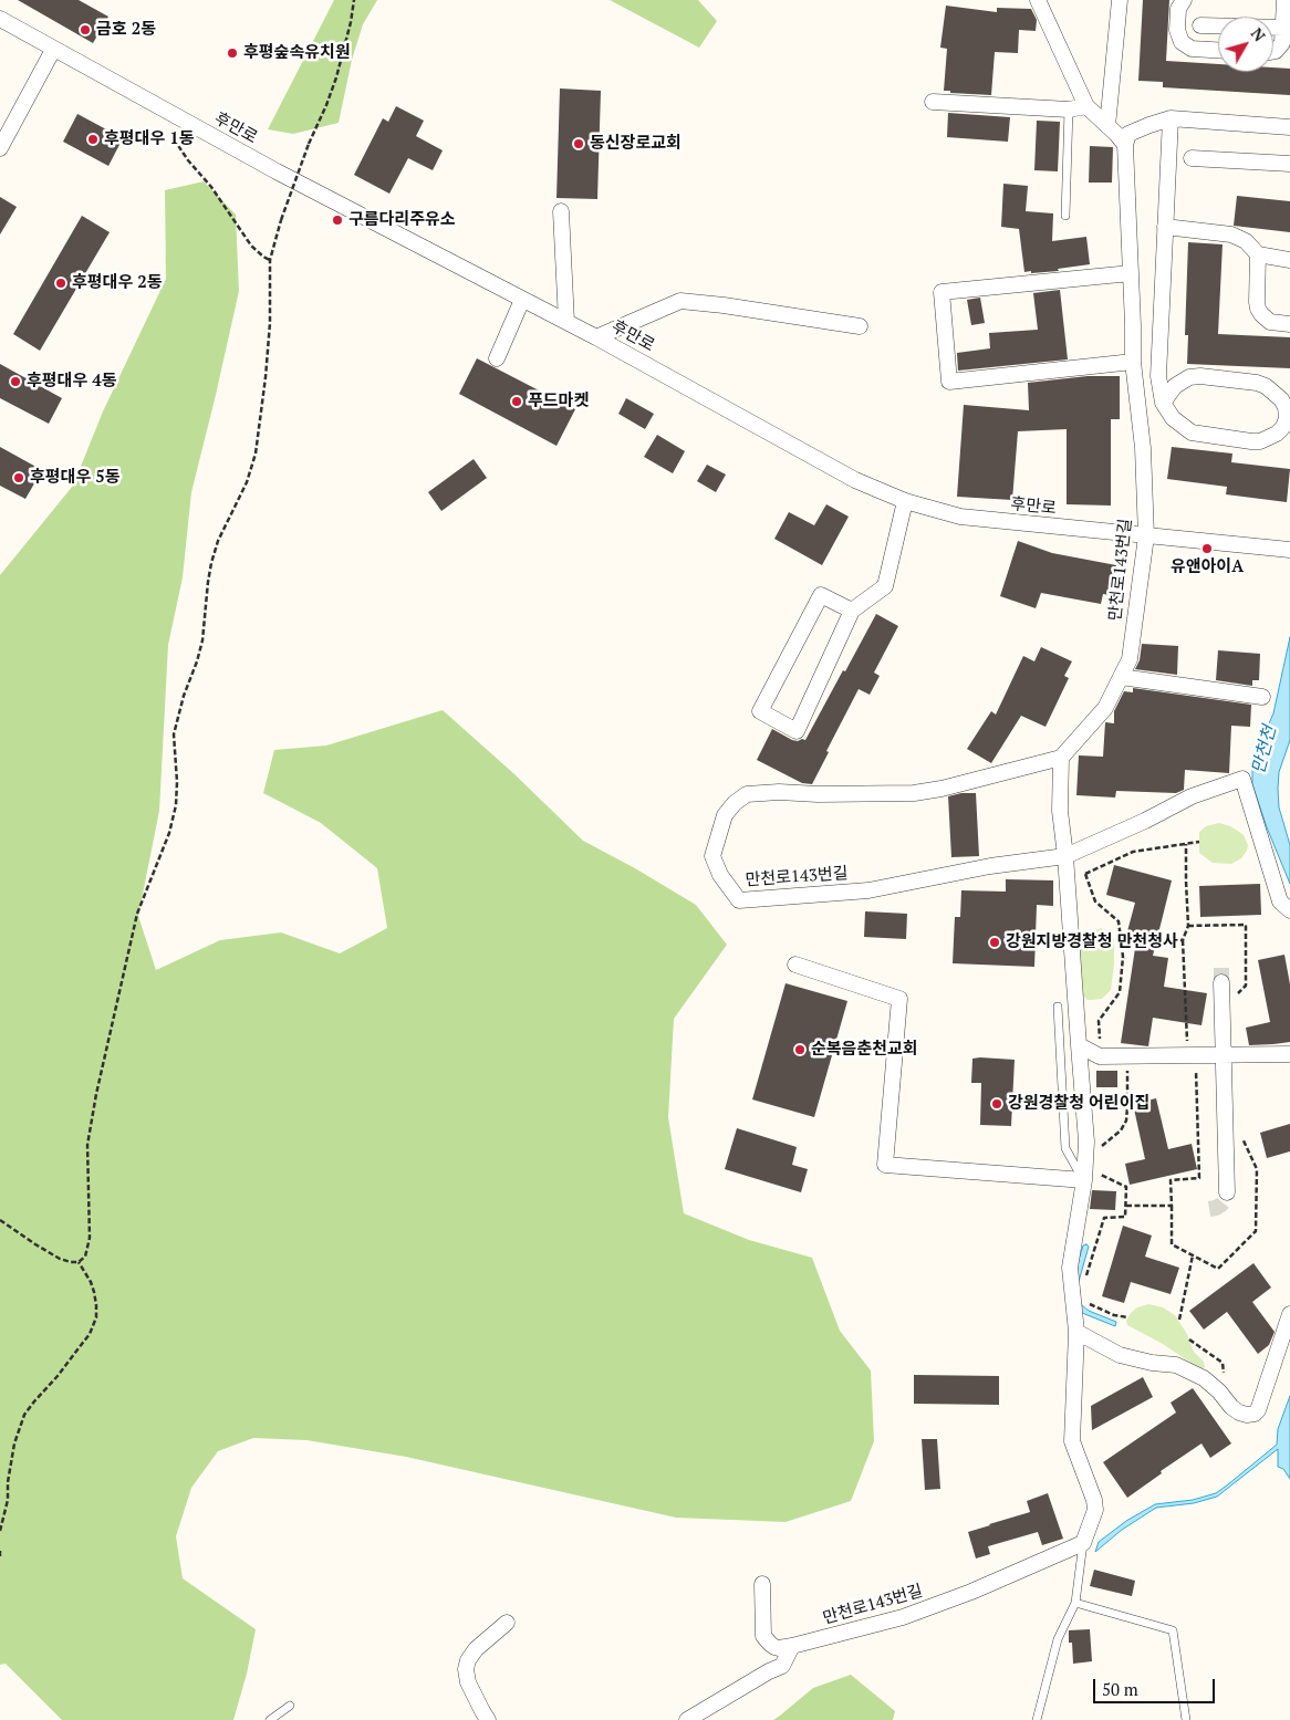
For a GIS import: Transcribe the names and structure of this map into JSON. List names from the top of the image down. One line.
{"streets":{"street":["후만로","만천로143번길"]},"crossings":[["후만로","만천로143번길"]],"water":["만천천"],"places":["금호 2동","후평숲속유치원","후평대우 1동","동신장로교회","구름다리주유소","후평대우 2동","후평대우 4동","푸드마켓","후평대우 5동","유앤아이A","강원지방경찰청 만천청사","순복음춘천교회","강원경찰청 어린이집"],"scale_bar":"50 m","north":"top right"}
